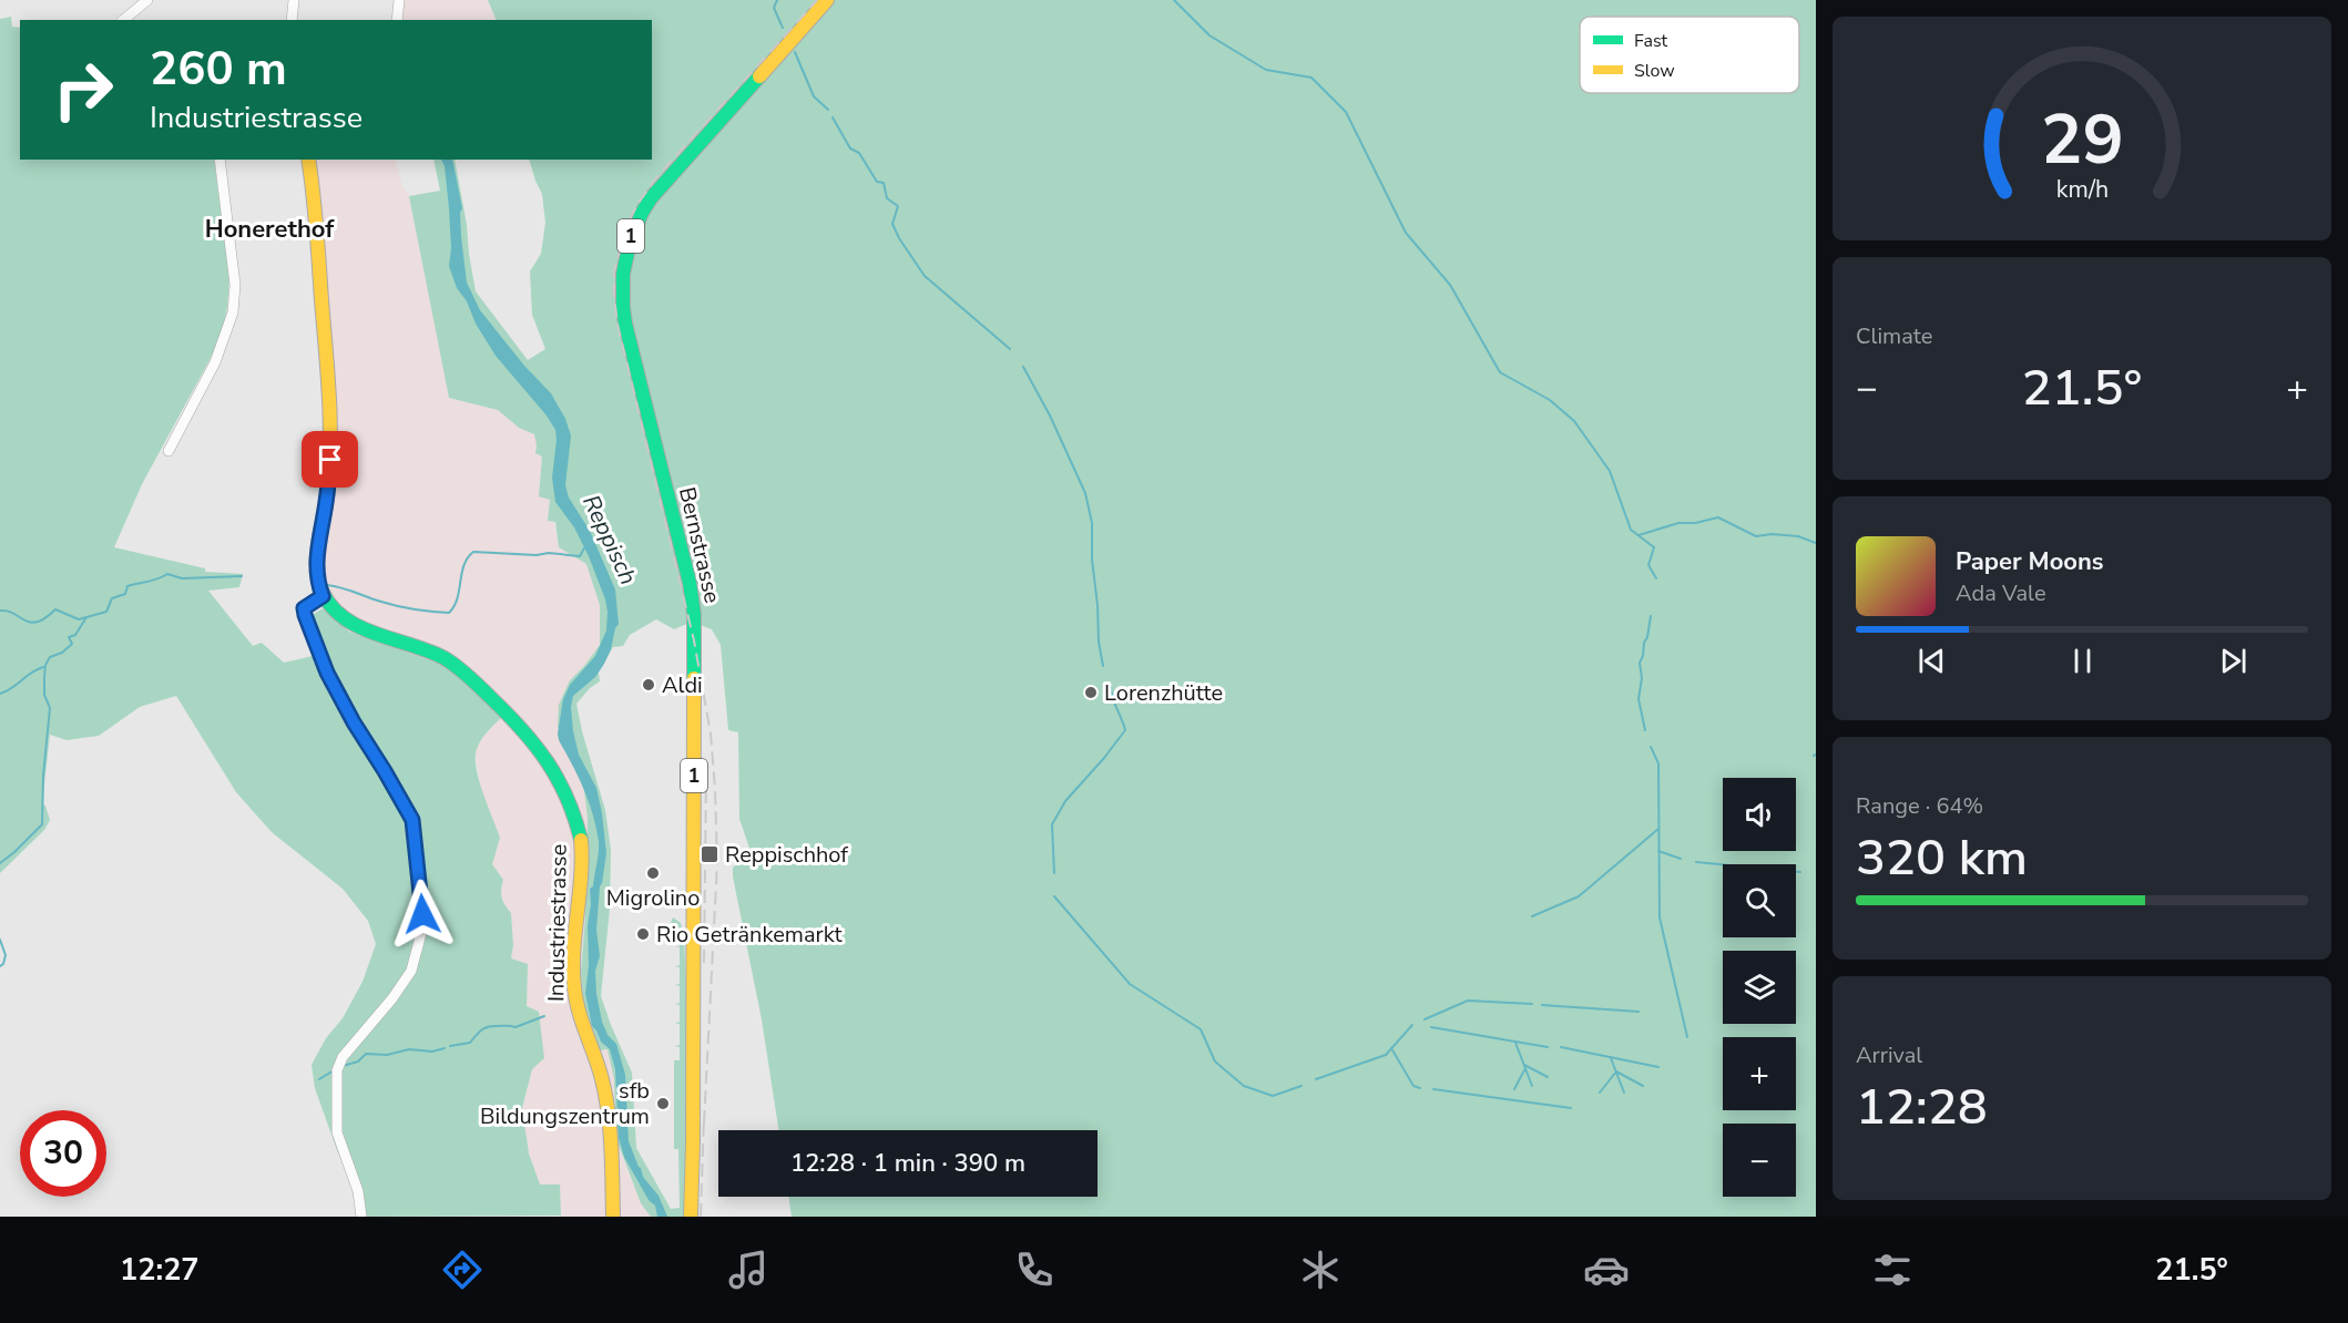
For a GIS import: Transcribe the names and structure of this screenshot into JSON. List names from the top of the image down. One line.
{"streets":{"main road":["1","Bernstrasse","Industriestrasse"]},"districts":["Honerethof"],"water":["Reppisch"],"places":{"other":["Aldi","Lorenzhütte","Migrolino","Rio Getränkemarkt","sfb Bildungszentrum"],"transit":["Reppischhof"]},"legend":["Fast","Slow"],"page":{"turn":["260 m","Industriestrasse"],"tile":["Climate",["Range · 64%","320 km"],["Arrival","12:28"]],"heat":["−","21.5°","+"],"song":["Paper Moons","Ada Vale"],"map_buttons":["+","−"],"limit":"30","trip":"12:28 · 1 min · 390 m","tabs":["12:27","21.5°"],"gauge":["29","km/h"]}}
